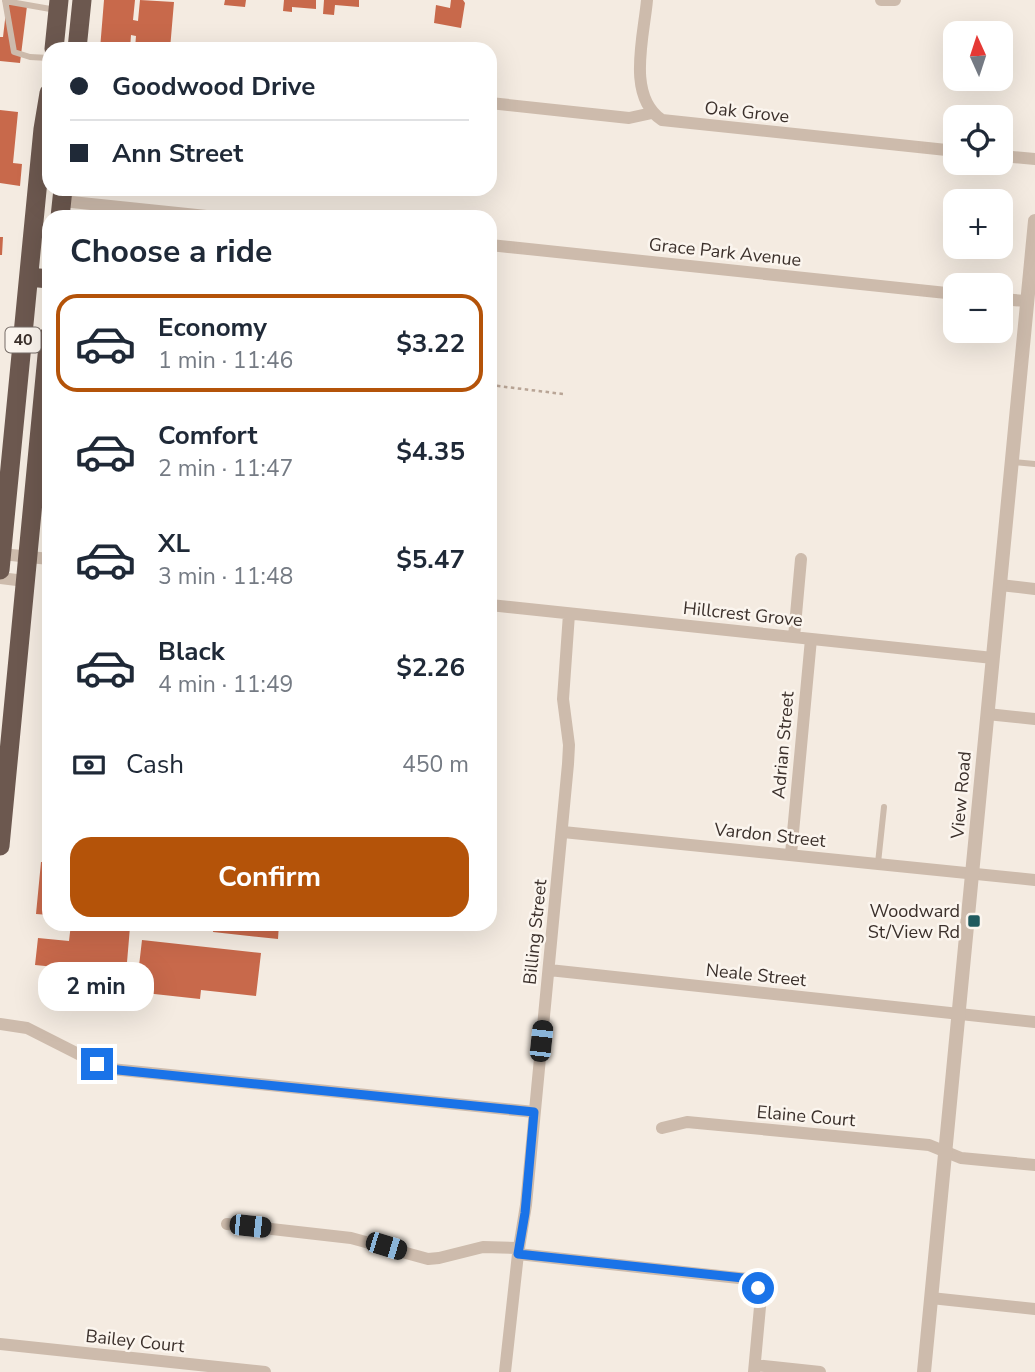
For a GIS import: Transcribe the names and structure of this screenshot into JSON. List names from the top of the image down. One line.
{"streets":{"highway":["40"],"street":["Oak Grove","Grace Park Avenue","Hillcrest Grove","Adrian Street","View Road","Vardon Street","Billing Street","Neale Street","Elaine Court","Bailey Court"]},"crossings":[["Hillcrest Grove","Adrian Street"],["Hillcrest Grove","View Road"],["Hillcrest Grove","Billing Street"],["Adrian Street","Vardon Street"],["View Road","Vardon Street"],["View Road","Neale Street"],["View Road","Elaine Court"],["Vardon Street","Billing Street"],["Billing Street","Neale Street"]],"places":{"transit":["Woodward St/View Rd"]},"north":"top","page":{"map_buttons":["+","−"],"banner":["Goodwood Drive","Ann Street"],"heading":"Choose a ride","list":[{"name":"Economy","note":"1 min · 11:46","value":"$3.22"},{"name":"Comfort","note":"2 min · 11:47","value":"$4.35"},{"name":"XL","note":"3 min · 11:48","value":"$5.47"},{"name":"Black","note":"4 min · 11:49","value":"$2.26"}],"pay":["Cash","450 m"],"buttons":"Confirm","bubble":"2 min"}}
